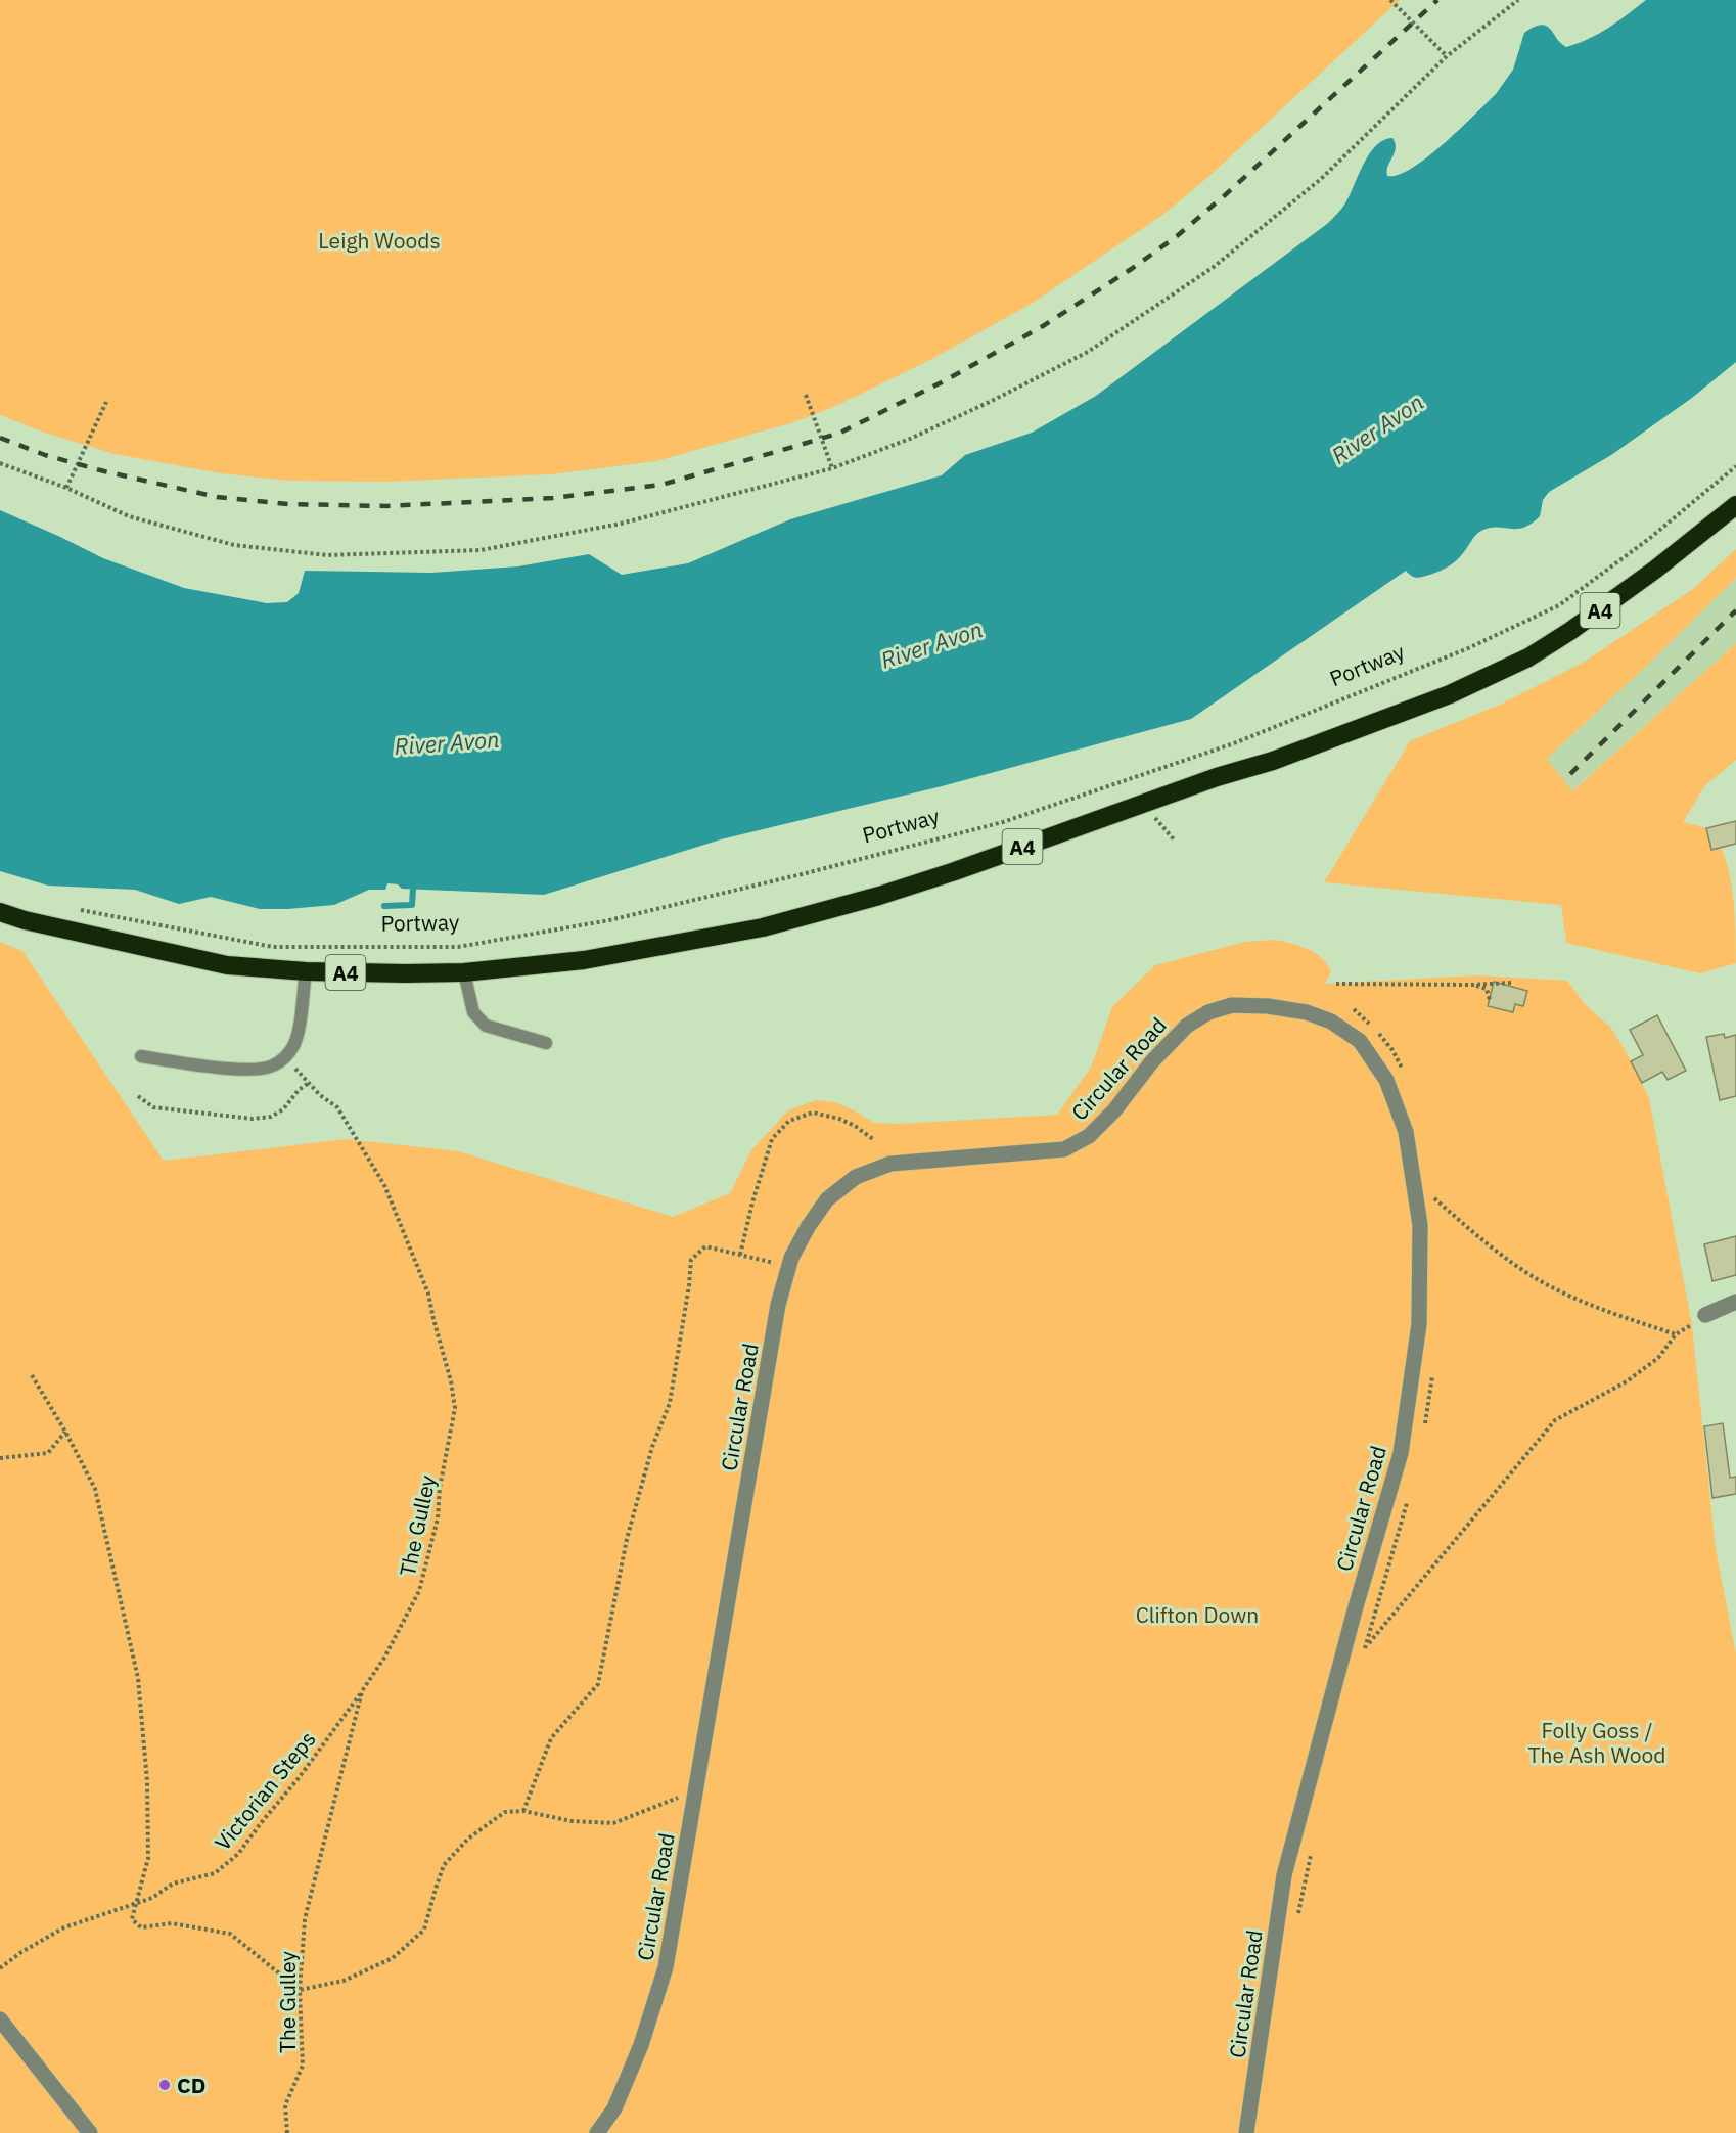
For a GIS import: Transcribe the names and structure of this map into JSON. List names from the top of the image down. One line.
{"streets":{"highway":["A4"],"street":["Circular Road"],"path":["Portway","The Gulley","Victorian Steps"]},"crossings":[["The Gulley","Victorian Steps"]],"water":["River Avon"],"parks":["Leigh Woods","Clifton Down","Folly Goss / The Ash Wood"],"places":["CD"]}
